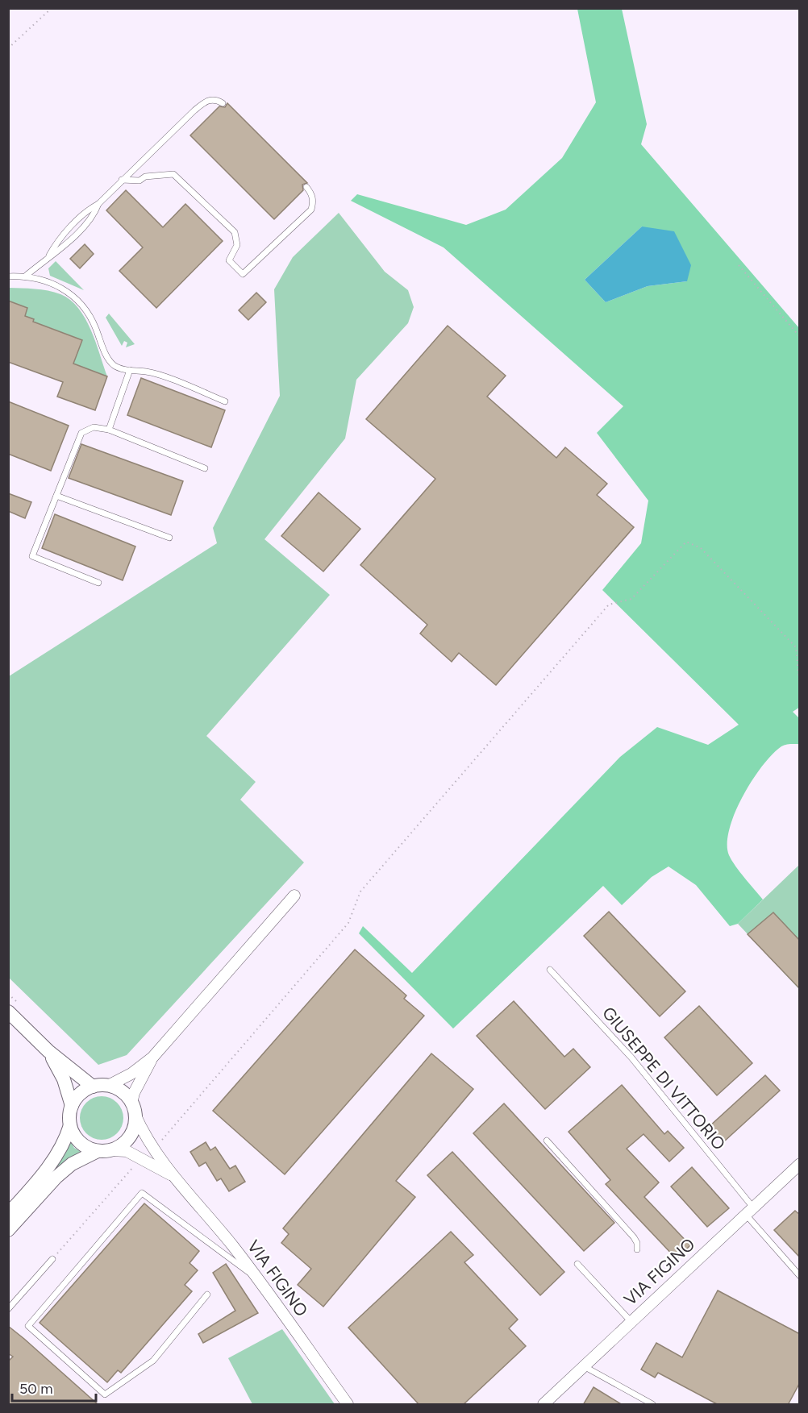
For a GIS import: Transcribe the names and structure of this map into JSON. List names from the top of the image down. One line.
{"streets":{"street":["VIA FIGINO"],"lane":["GIUSEPPE DI VITTORIO"]},"crossings":[["GIUSEPPE DI VITTORIO","VIA FIGINO"]],"scale_bar":"50 m"}
